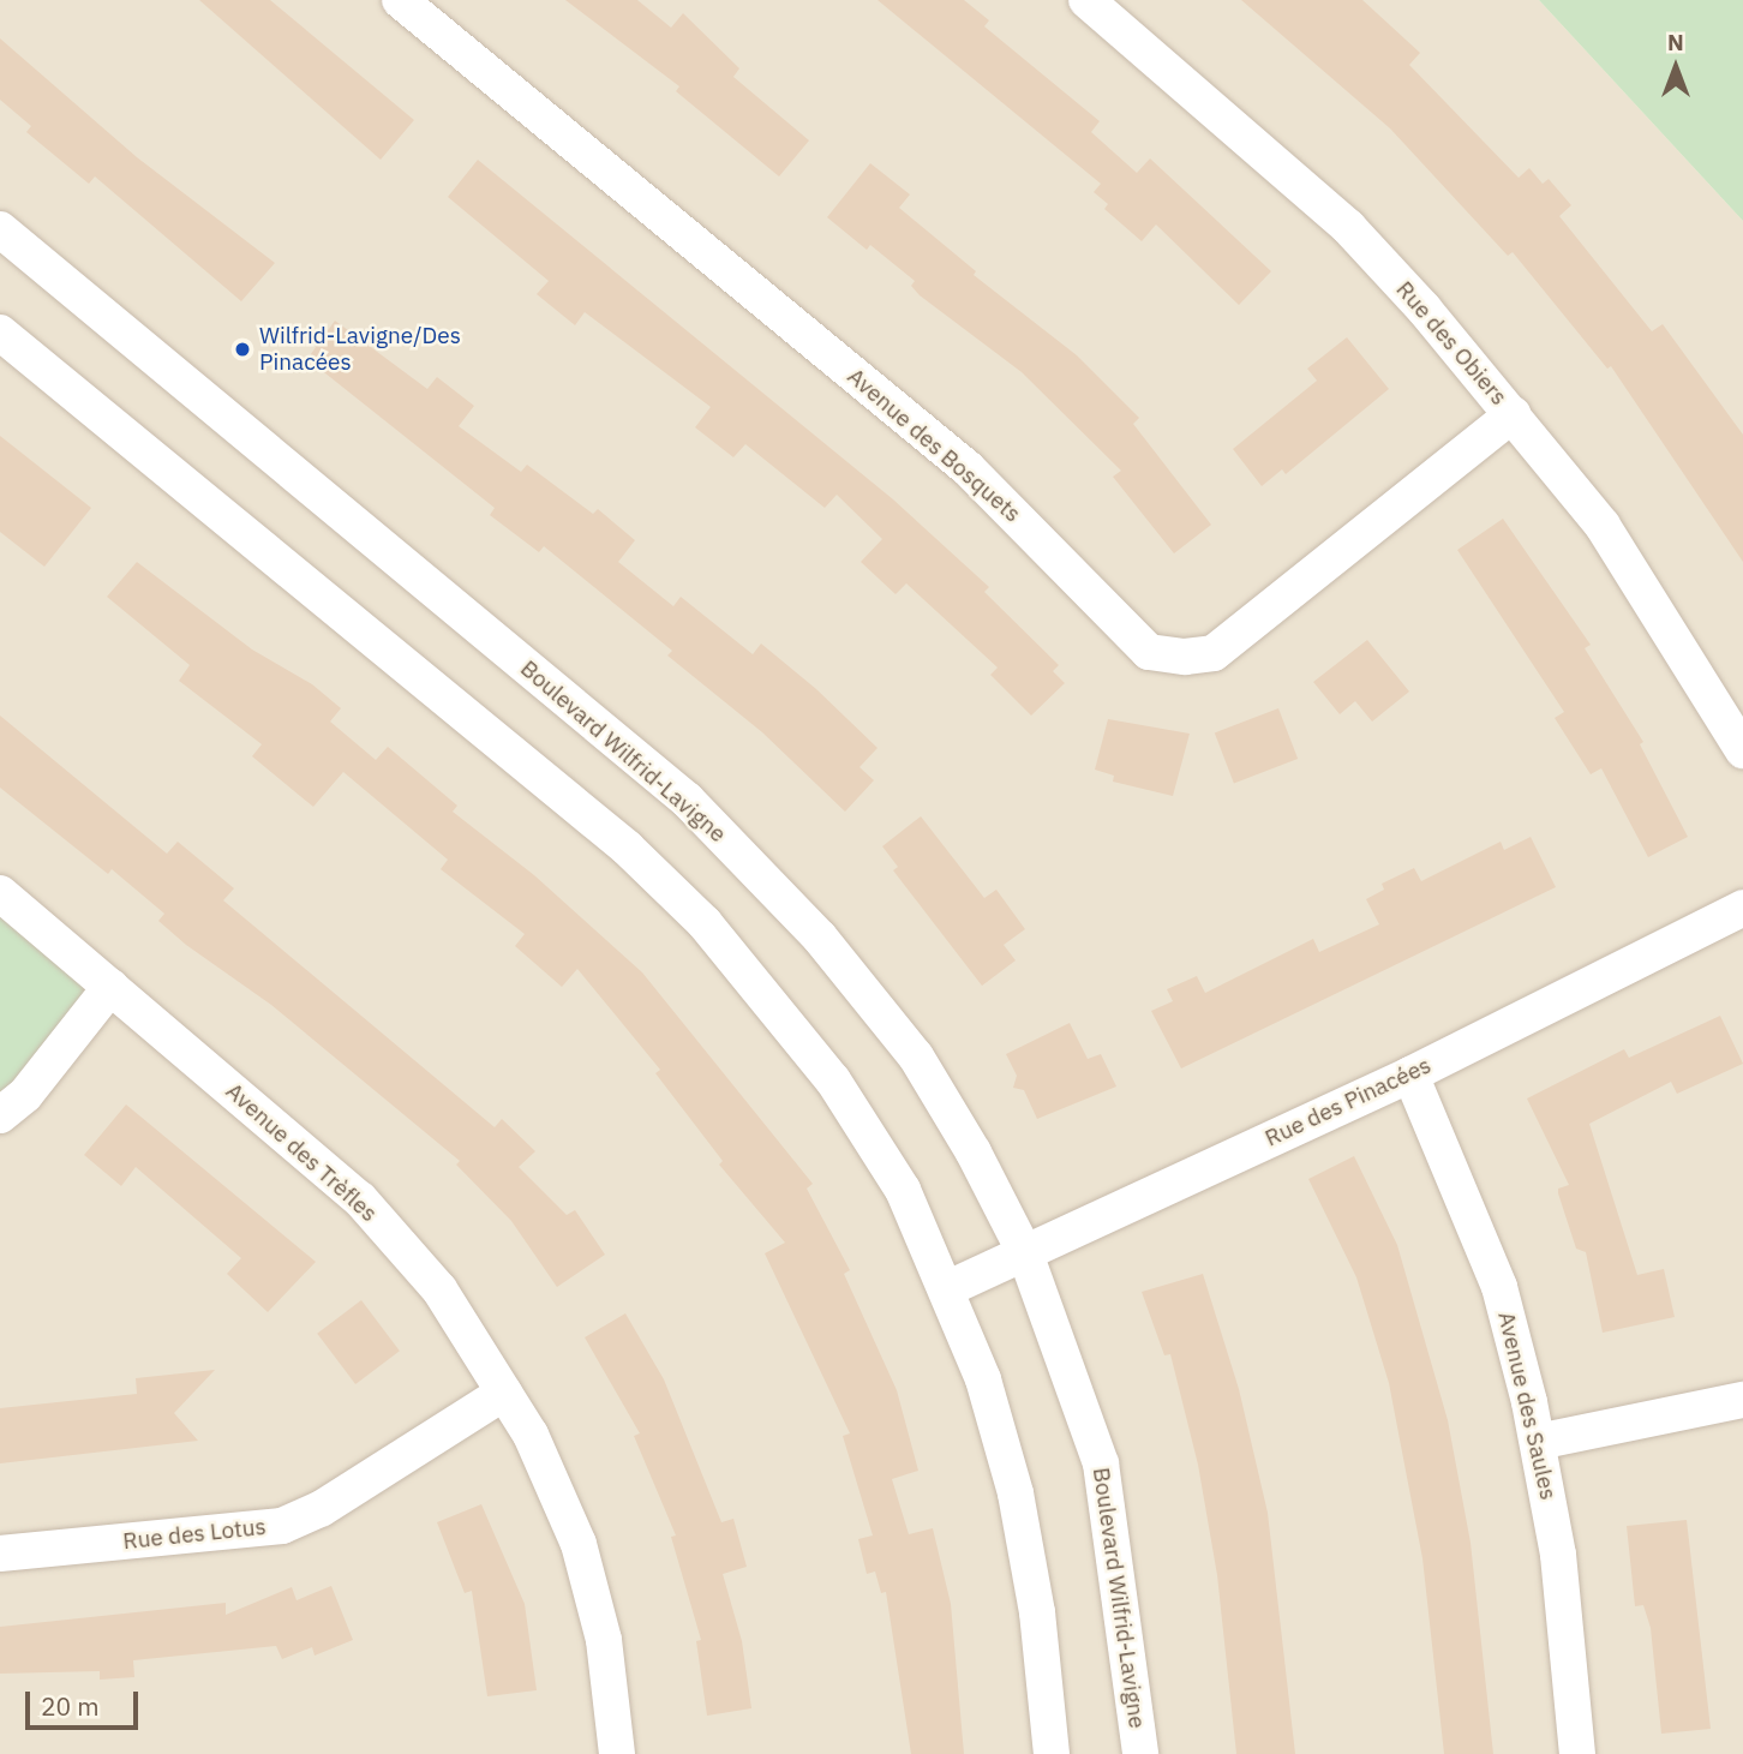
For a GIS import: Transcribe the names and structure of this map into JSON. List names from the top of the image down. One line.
{"streets":{"street":["Rue des Obiers","Avenue des Bosquets","Boulevard Wilfrid-Lavigne","Rue des Pinacées","Avenue des Trèfles","Avenue des Saules","Rue des Lotus"]},"crossings":[["Rue des Obiers","Avenue des Bosquets"],["Boulevard Wilfrid-Lavigne","Rue des Pinacées"],["Rue des Pinacées","Avenue des Saules"],["Avenue des Trèfles","Rue des Lotus"]],"places":["Wilfrid-Lavigne/Des Pinacées"],"scale_bar":"20 m","north":"top"}
